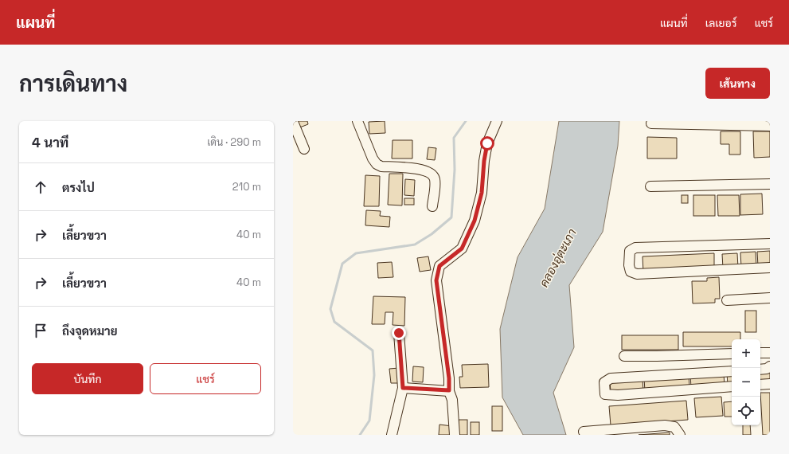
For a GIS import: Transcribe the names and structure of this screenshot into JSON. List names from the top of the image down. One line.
{"water":["คลองอุ่ตะเภา"],"page":{"header":"แผนที่","nav":["แผนที่","เลเยอร์","แชร์"],"title":"การเดินทาง","buttons":["เส้นทาง",["บันทึก","แชร์"]],"heading":["4 นาที","เดิน · 290 m"],"list":[["ตรงไป","210 m"],["เลี้ยวขวา","40 m"],["เลี้ยวขวา","40 m"],"ถึงจุดหมาย"],"map_buttons":["+","−"]}}
